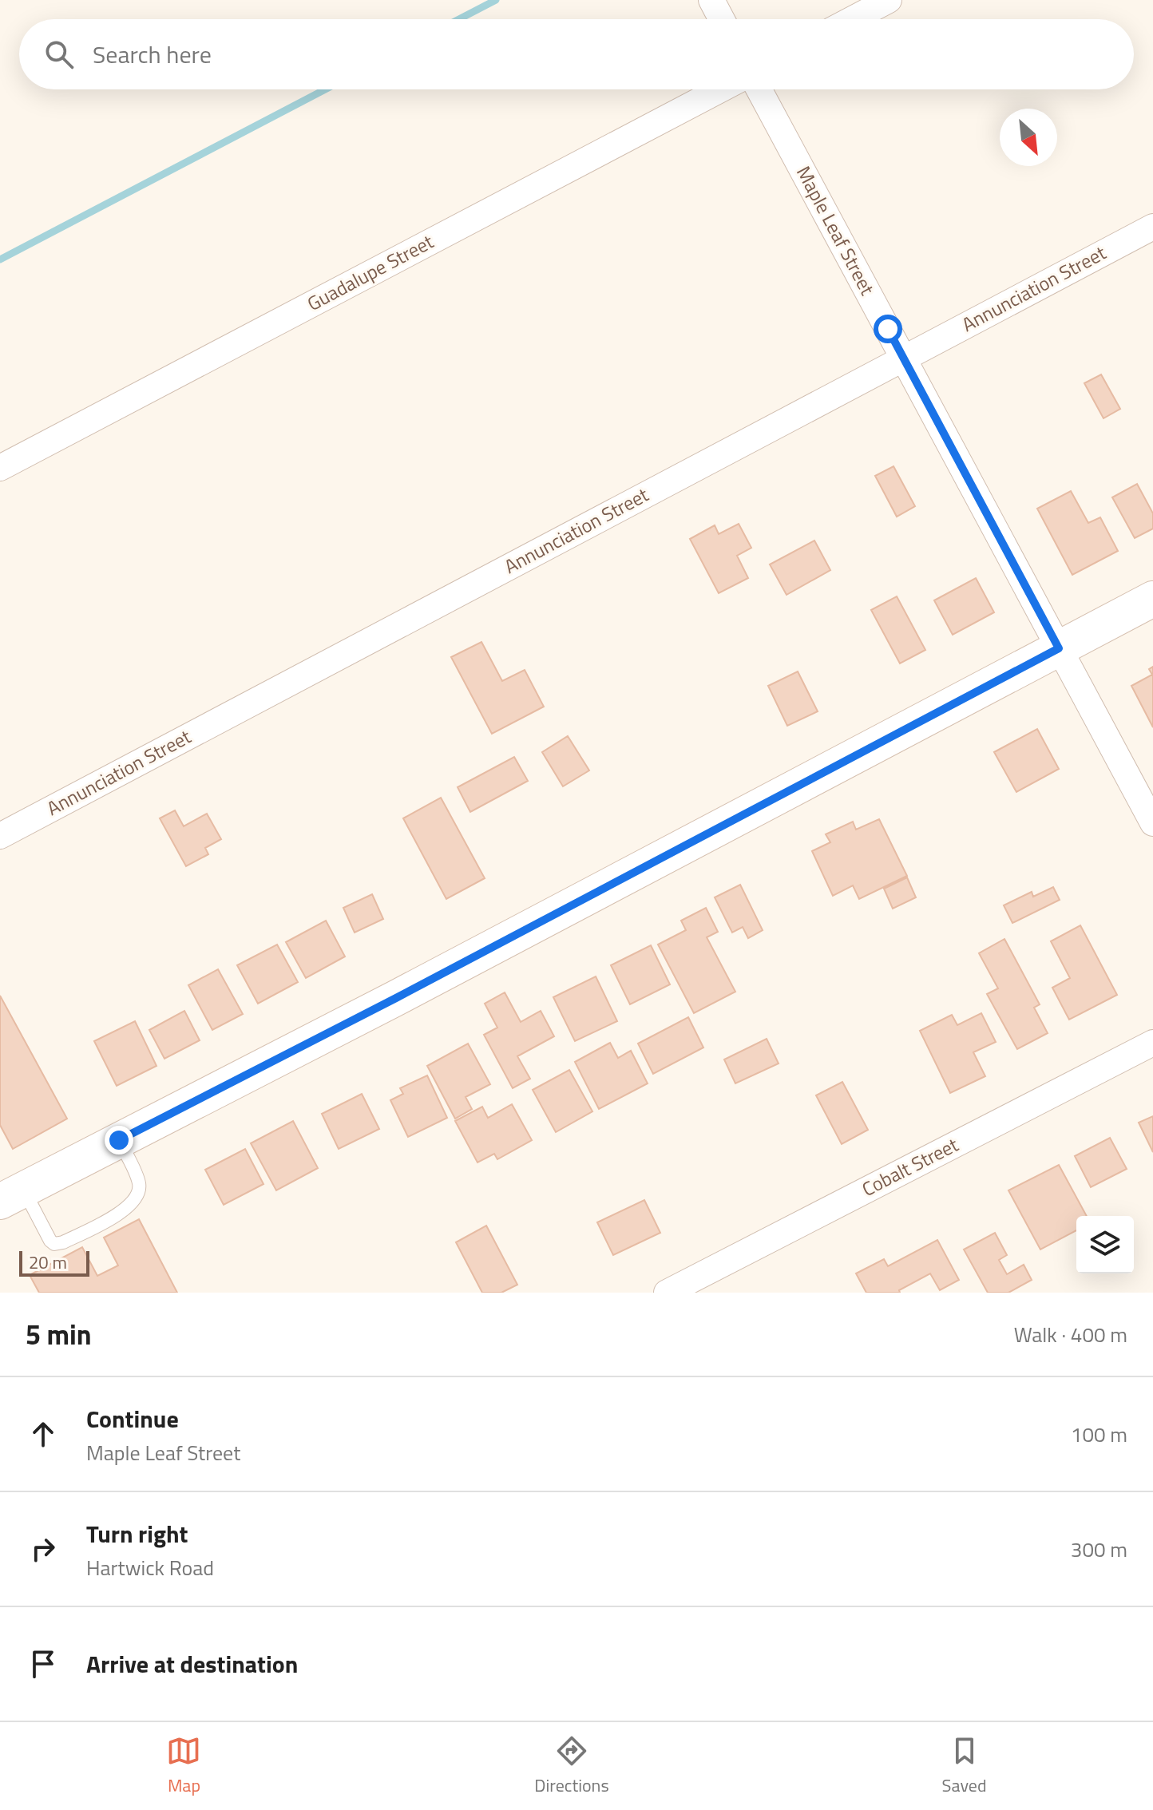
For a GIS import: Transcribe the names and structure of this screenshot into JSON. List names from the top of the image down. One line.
{"streets":{"street":["Maple Leaf Street","Guadalupe Street","Annunciation Street","Cobalt Street"]},"crossings":[["Maple Leaf Street","Annunciation Street"]],"scale_bar":"20 m","north":"bottom right","page":{"search":"Search here","scale":"20 m","heading":["5 min","Walk · 400 m"],"list":[["Continue","Maple Leaf Street","100 m"],["Turn right","Hartwick Road","300 m"],"Arrive at destination"],"nav":["Map","Directions","Saved"]}}
